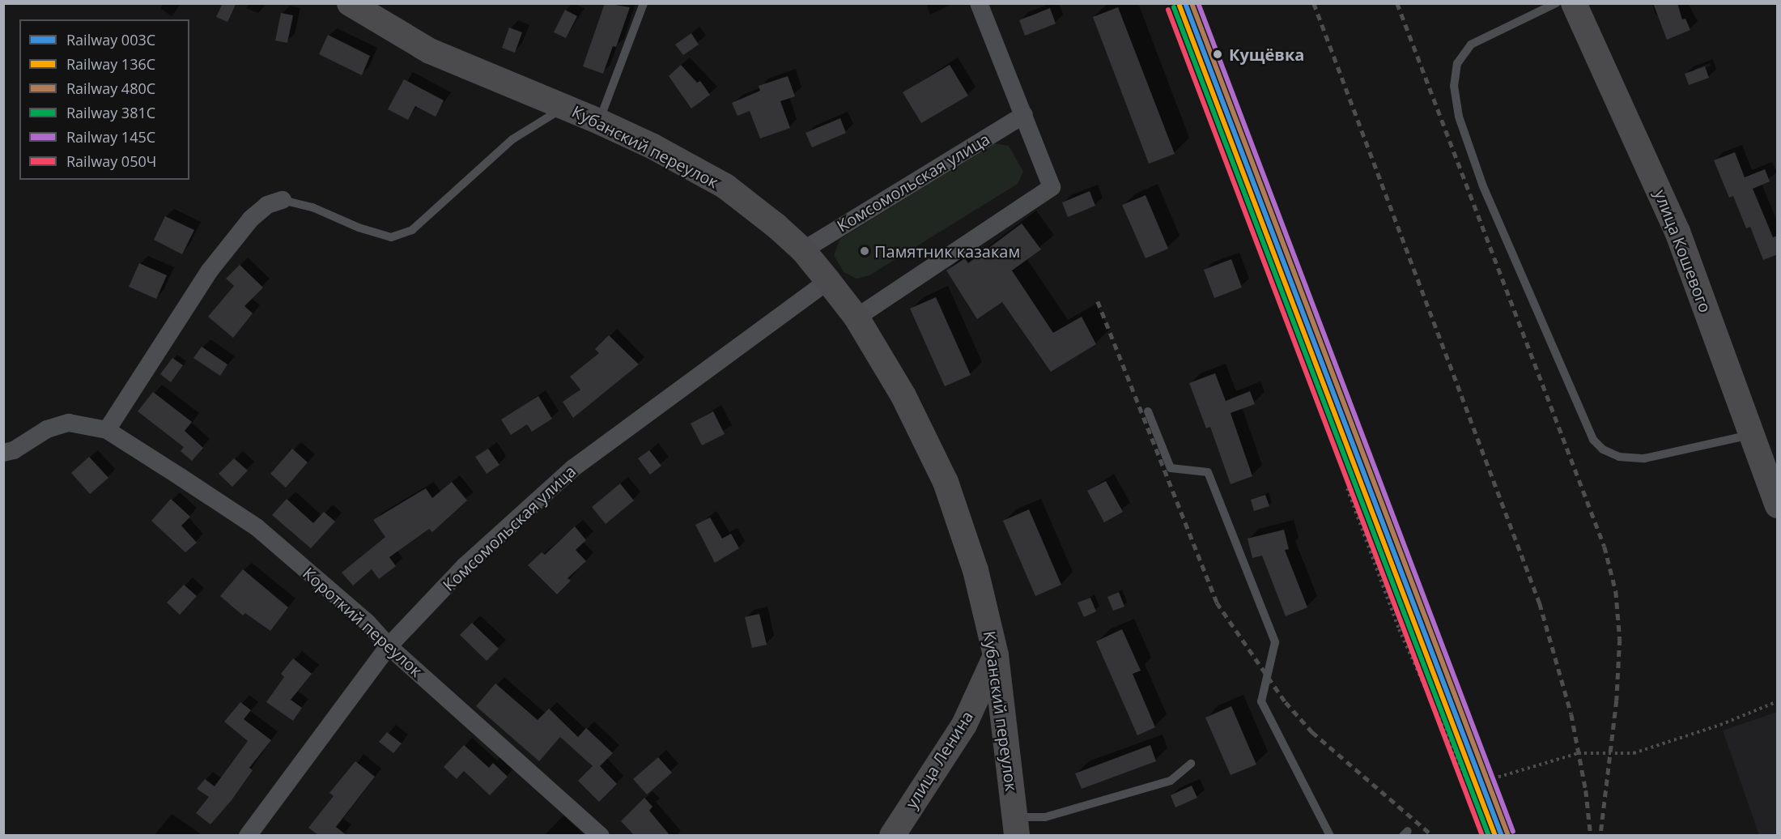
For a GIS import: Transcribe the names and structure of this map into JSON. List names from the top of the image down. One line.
{"streets":{"street":["Кубанский переулок","Комсомольская улица","улица Кошевого","Короткий переулок","улица Ленина"]},"crossings":[["Кубанский переулок","Комсомольская улица"],["Кубанский переулок","улица Ленина"],["Комсомольская улица","Короткий переулок"]],"places":["Кущёвка","Памятник казакам"],"lines":["rail line 003С","rail line 480С","rail line 145С","rail line 136С","rail line 381С","rail line 050Ч"],"legend":["Railway 003С","Railway 136С","Railway 480С","Railway 381С","Railway 145С","Railway 050Ч"]}
